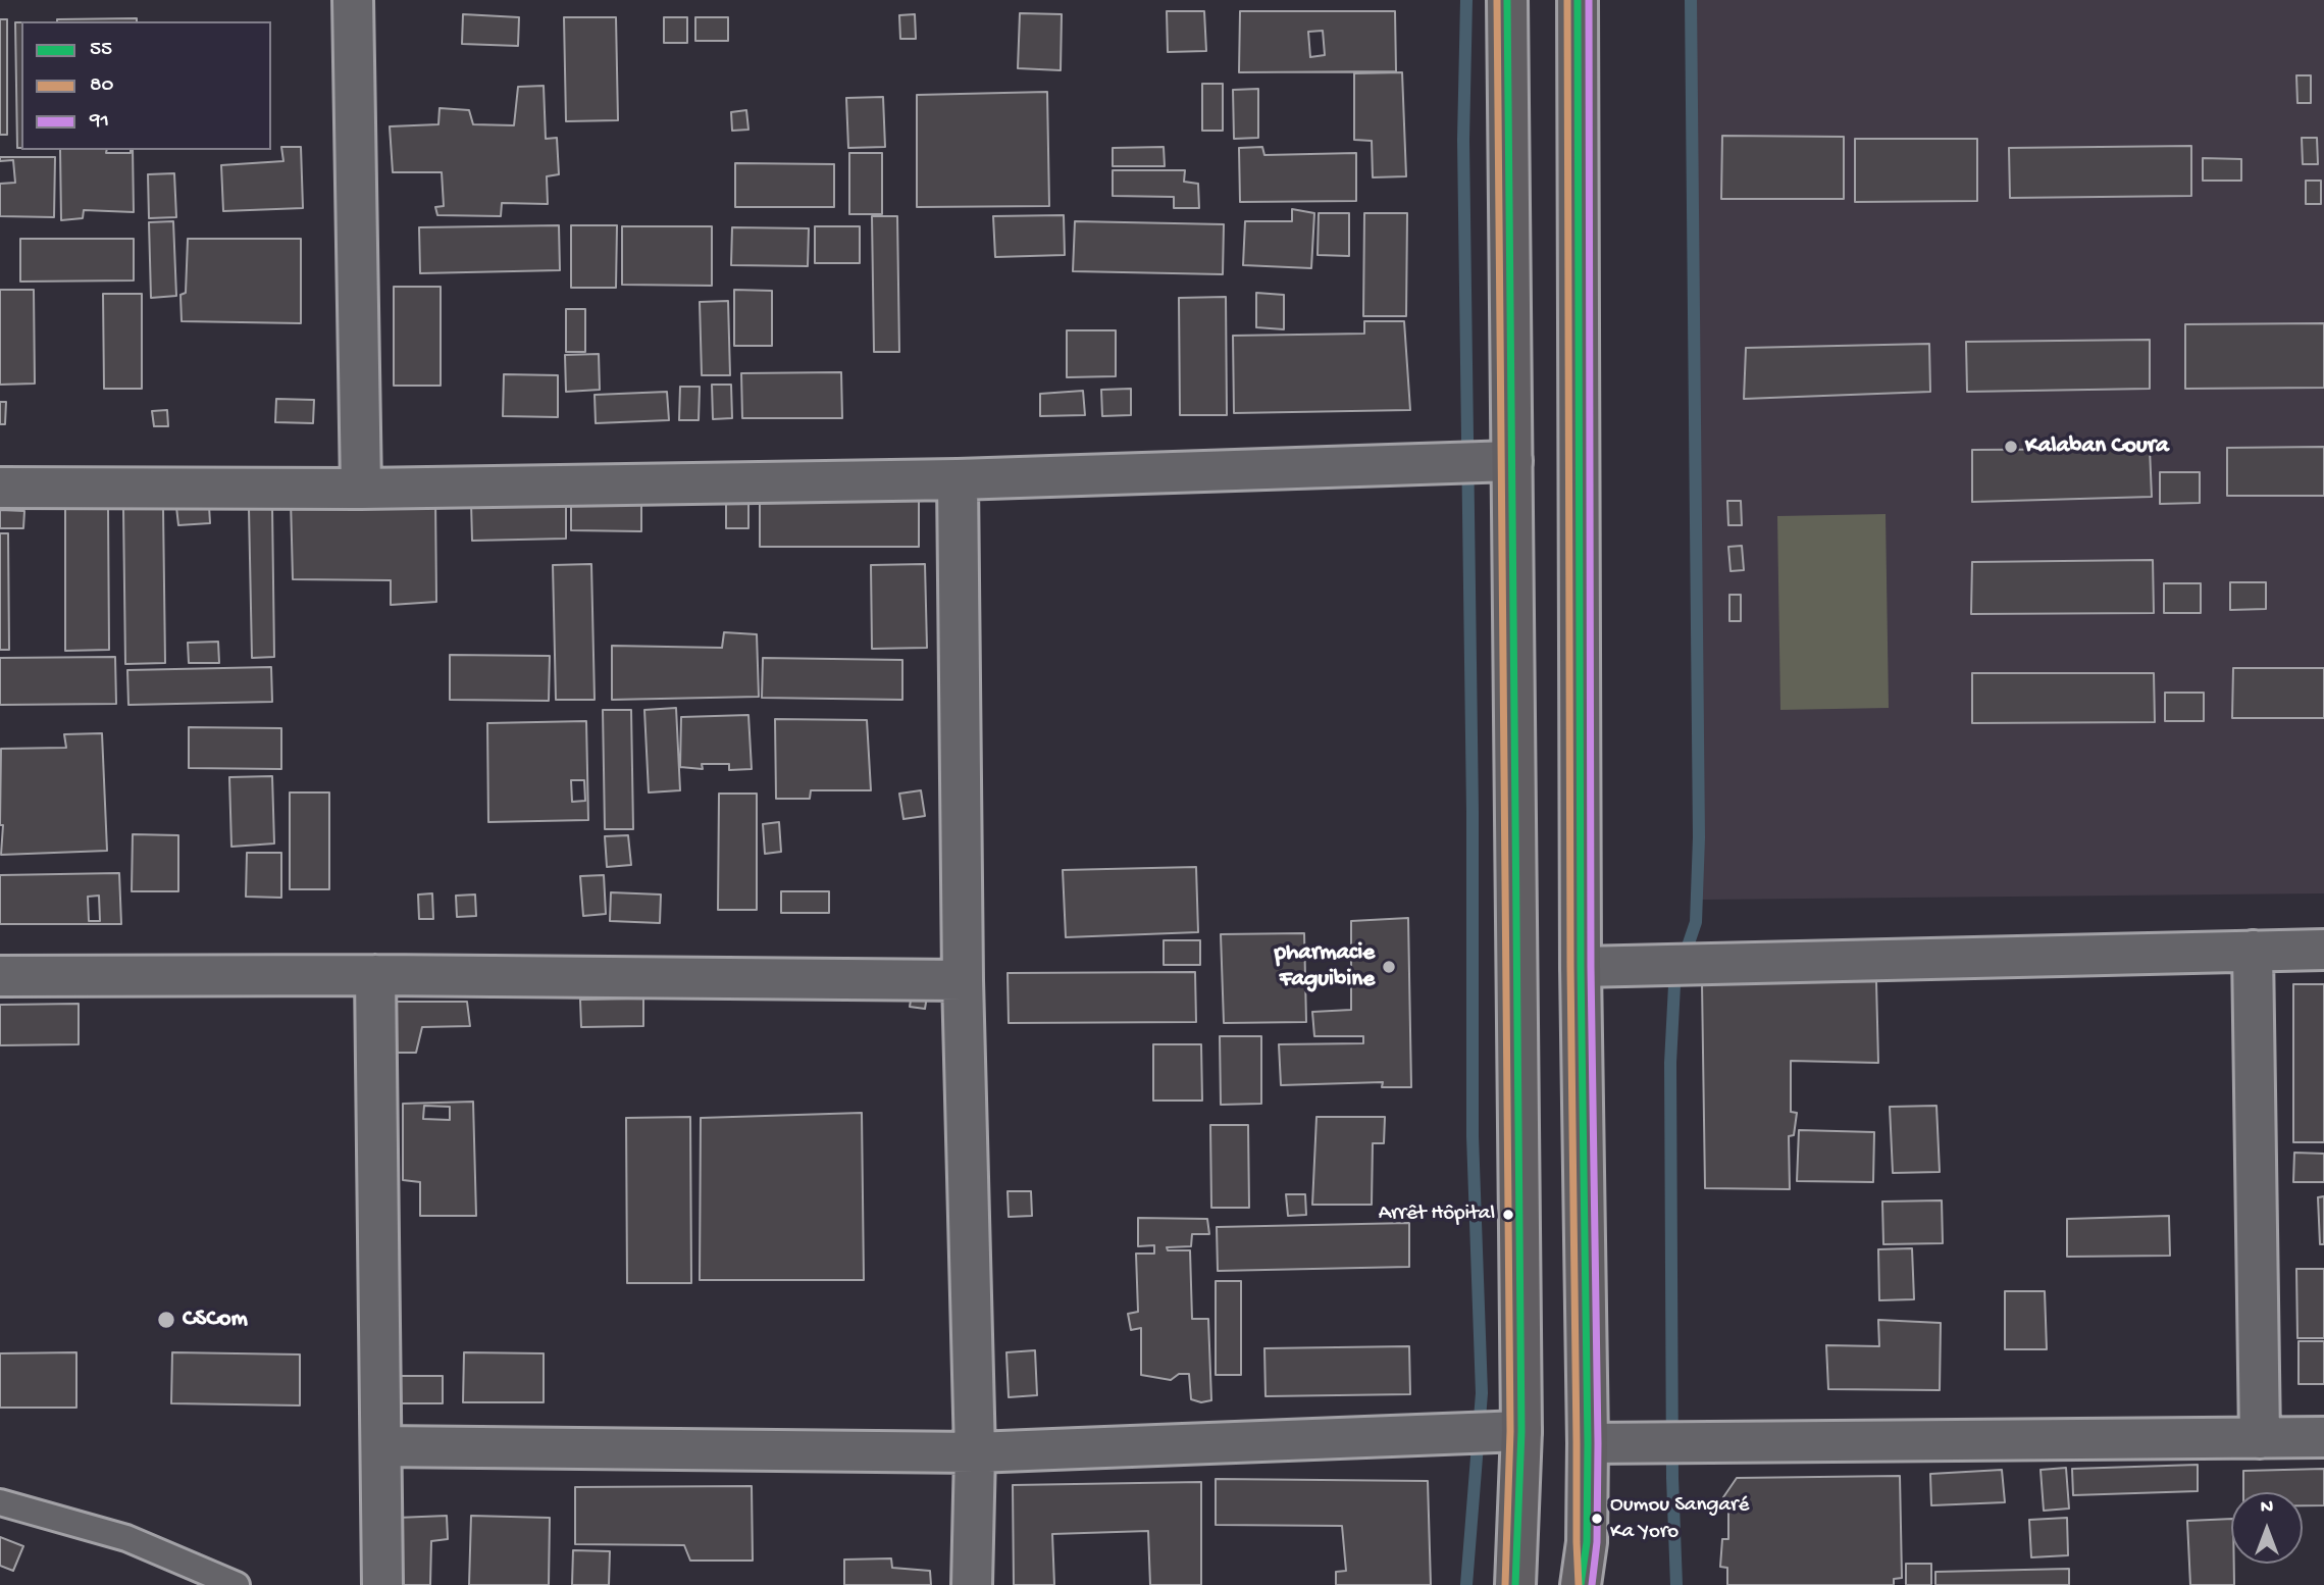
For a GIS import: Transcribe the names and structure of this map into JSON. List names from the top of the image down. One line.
{"places":["Kalaban Coura","pharmacie Faguibine","Arrêt Hôpital","CSCom","Oumou Sangaré Ka Yoro"],"lines":["transit line 55","transit line 80","transit line 91"],"legend":["55","80","91"],"north":"top"}
